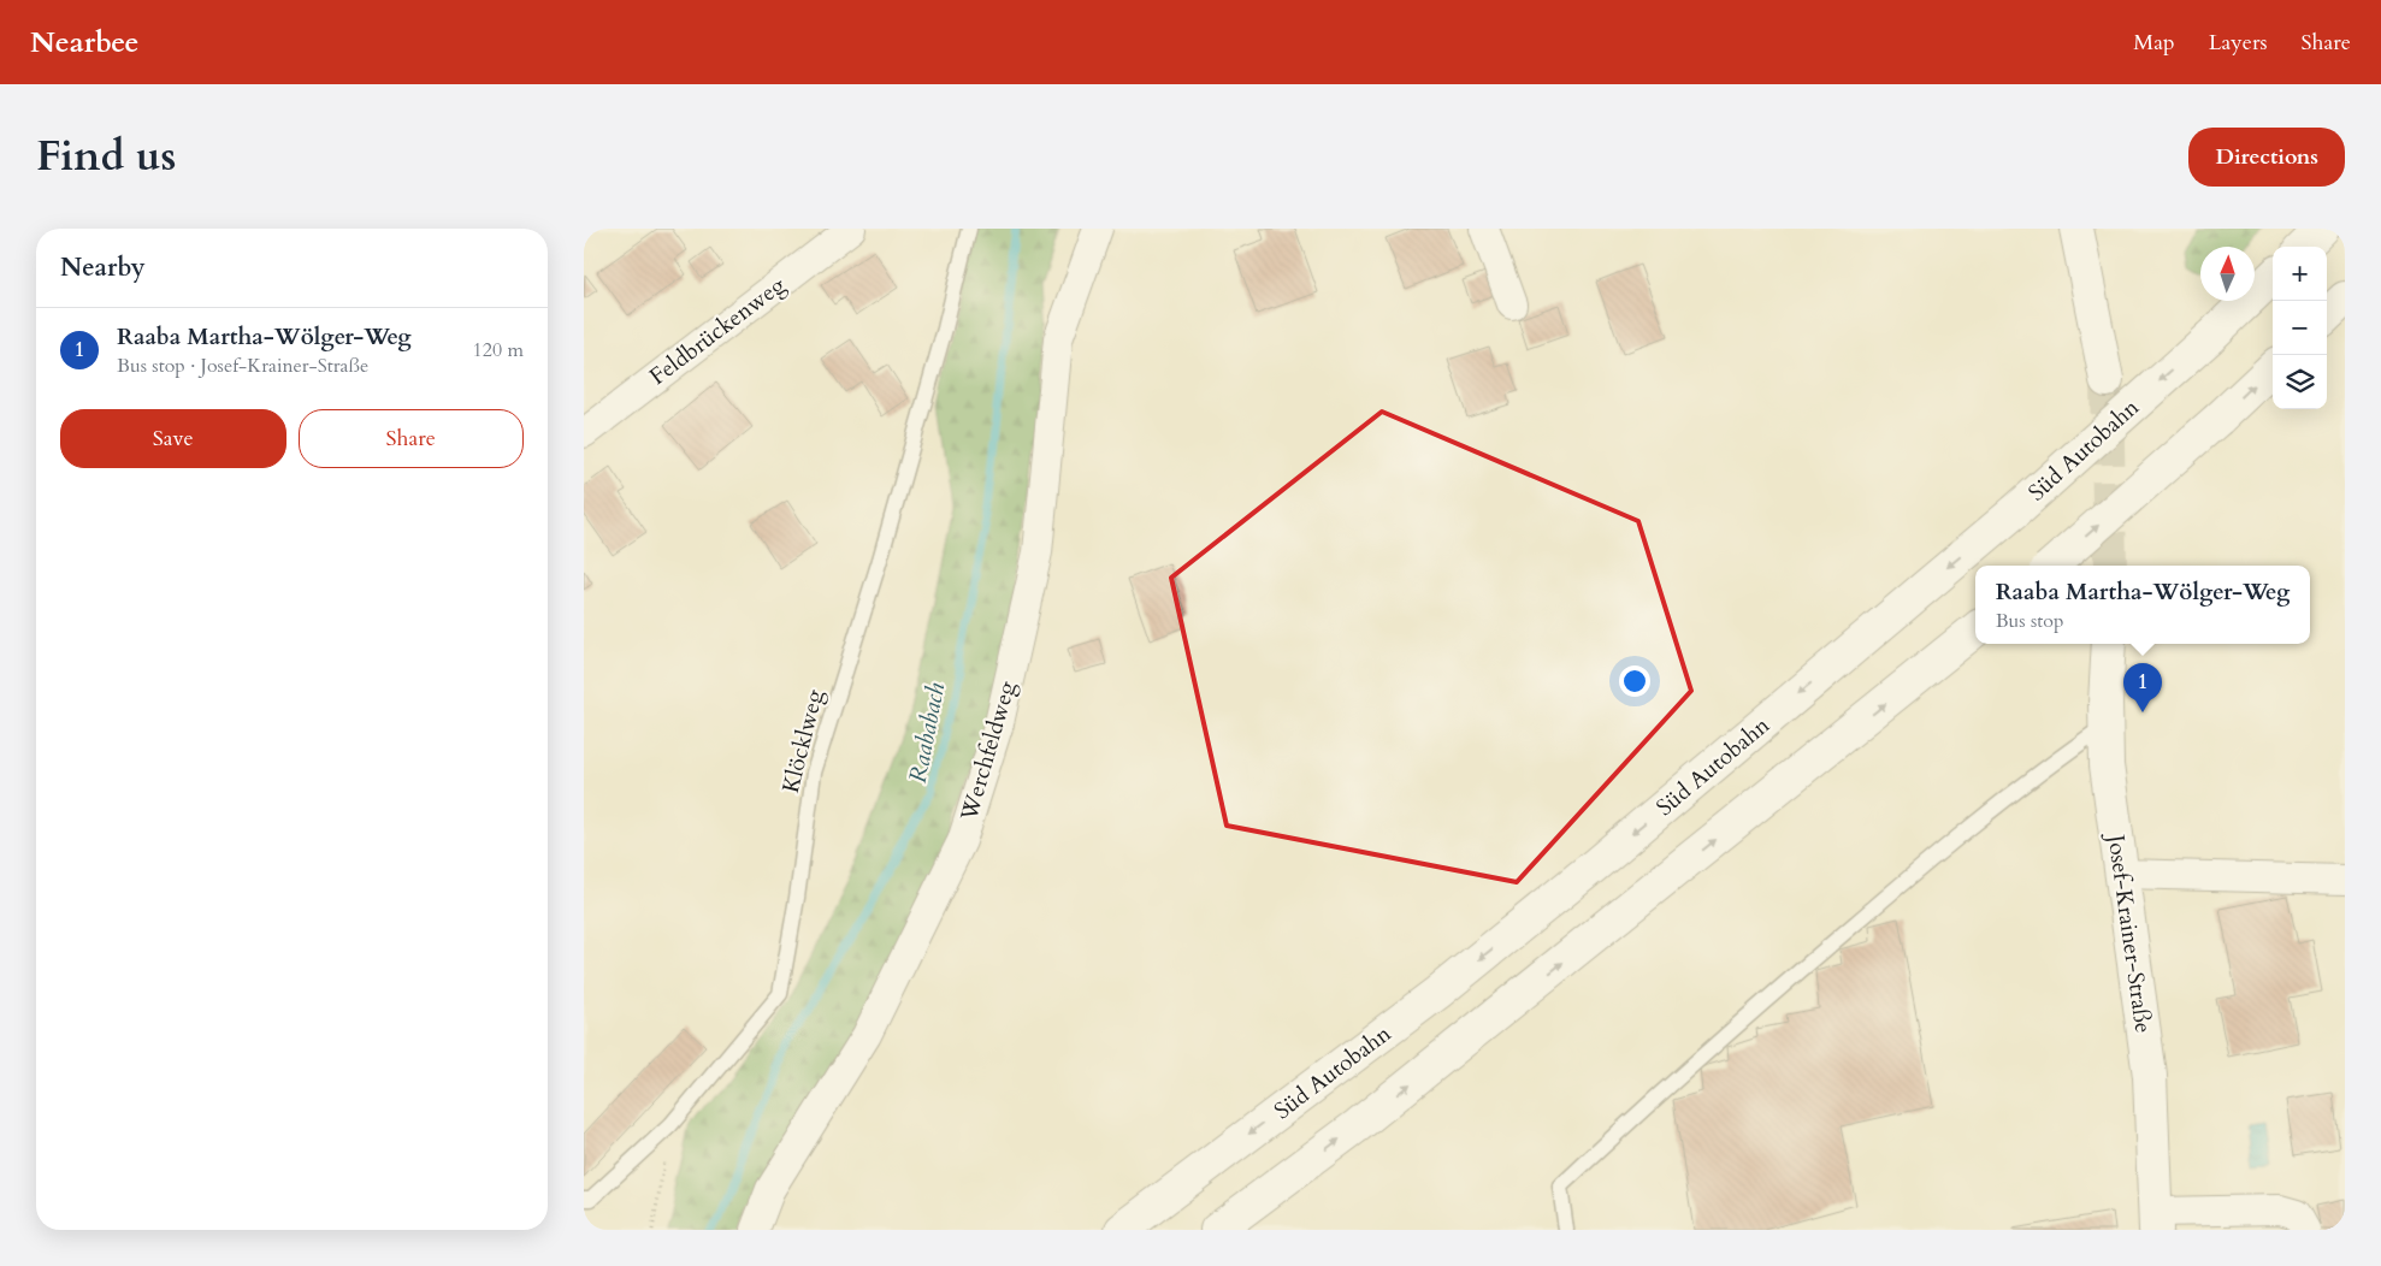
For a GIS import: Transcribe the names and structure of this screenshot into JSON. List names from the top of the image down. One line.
{"streets":{"main road":["Süd Autobahn","Josef-Krainer-Straße"],"street":["Feldbrückenweg","Werchfeldweg"],"lane":["Klöcklweg"]},"water":["Raababach"],"north":"top","page":{"header":"Nearbee","nav":["Map","Layers","Share"],"title":"Find us","buttons":["Directions",["Save","Share"]],"heading":"Nearby","map_buttons":["+","−"],"list":[{"mark":"1","name":"Raaba Martha-Wölger-Weg","note":"Bus stop · Josef-Krainer-Straße","value":"120 m"}],"popup":["Raaba Martha-Wölger-Weg","Bus stop"],"pins":"1"}}
